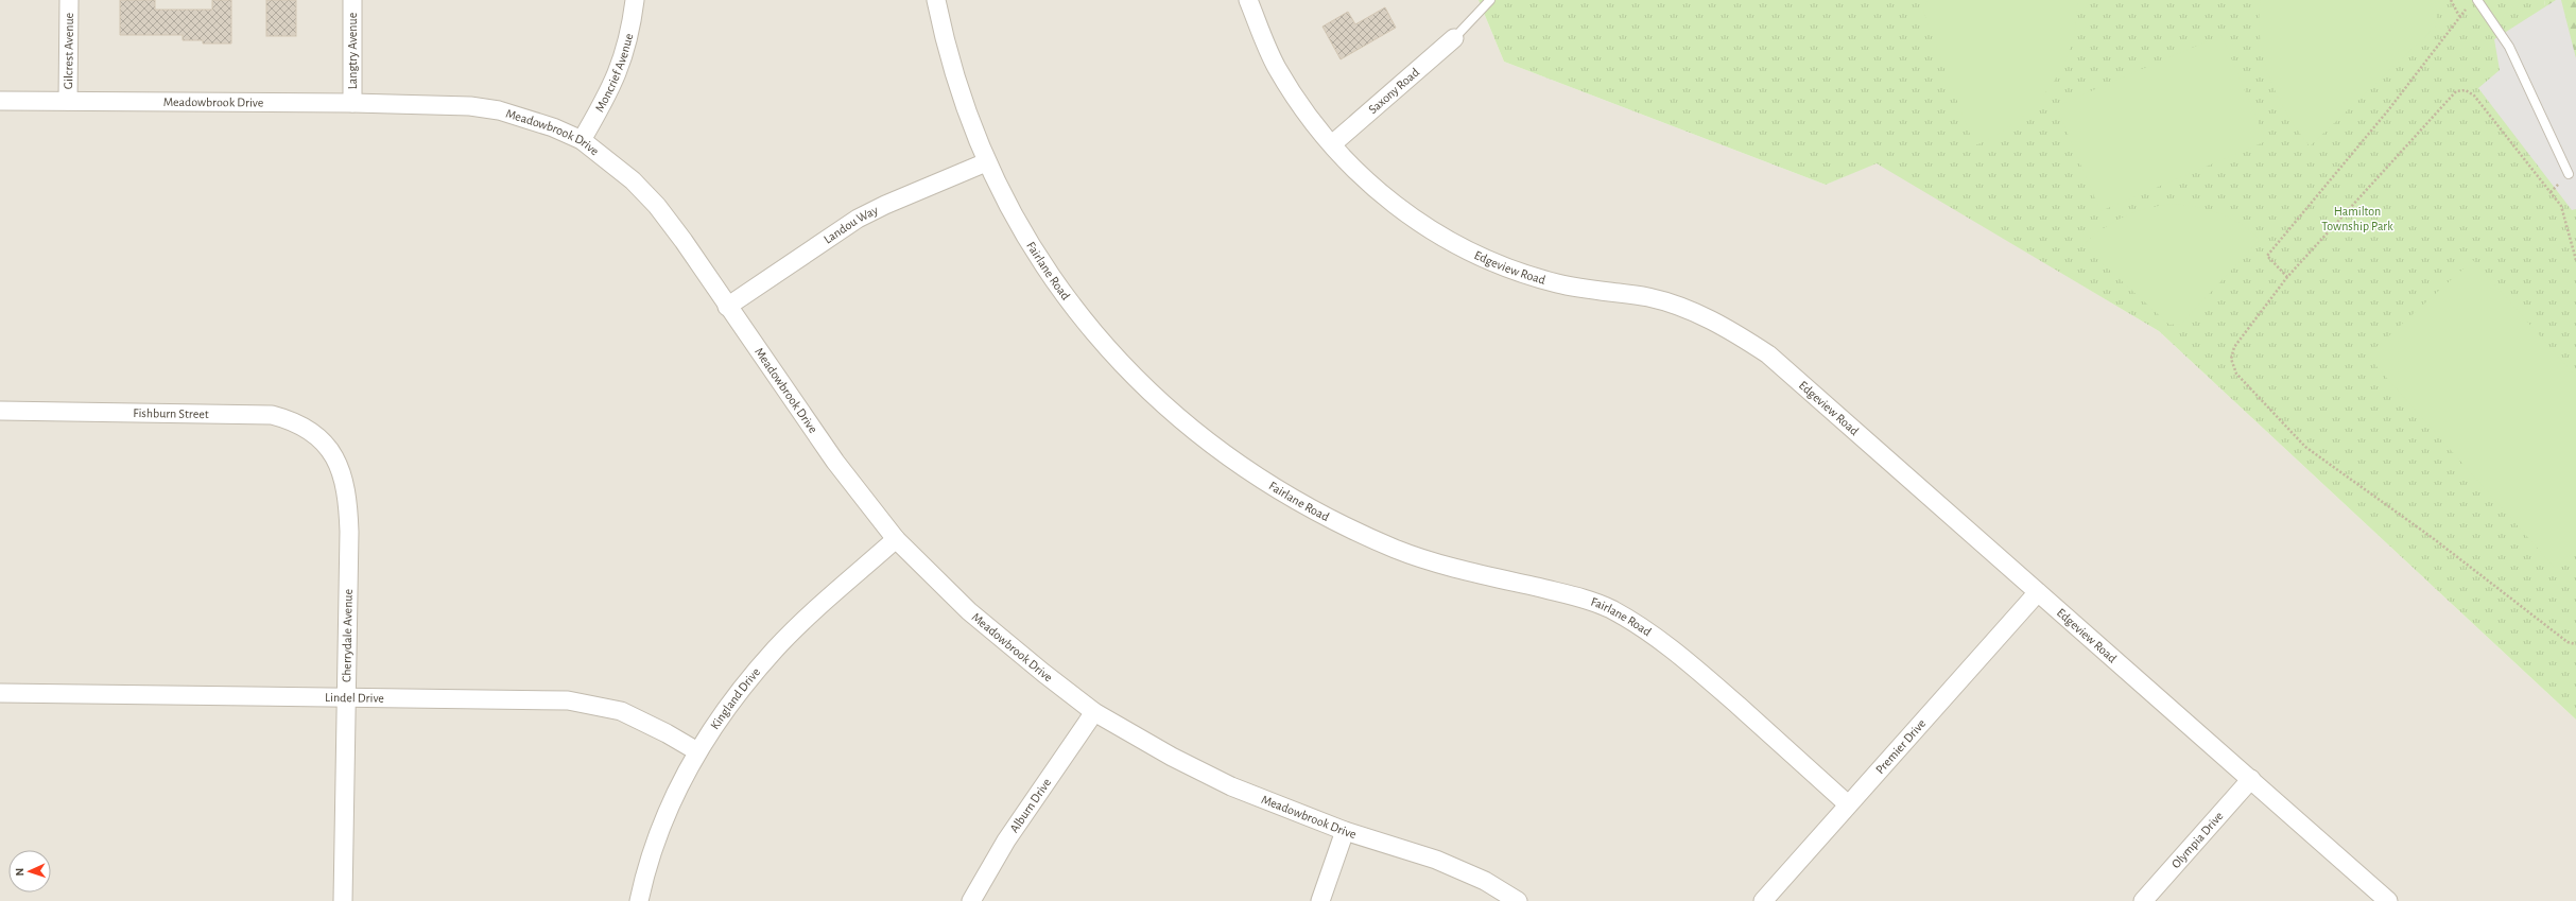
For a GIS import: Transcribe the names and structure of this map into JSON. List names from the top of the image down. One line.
{"streets":{"street":["Gilcrest Avenue","Langtry Avenue","Moncrief Avenue","Saxony Road","Meadowbrook Drive","Landou Way","Edgeview Road","Fairlane Road","Fishburn Street","Cherrydale Avenue","Lindel Drive","Kingland Drive","Premier Drive","Alburn Drive","Olympia Drive"]},"crossings":[["Gilcrest Avenue","Meadowbrook Drive"],["Langtry Avenue","Meadowbrook Drive"],["Moncrief Avenue","Meadowbrook Drive"],["Saxony Road","Edgeview Road"],["Meadowbrook Drive","Landou Way"],["Meadowbrook Drive","Kingland Drive"],["Meadowbrook Drive","Alburn Drive"],["Landou Way","Fairlane Road"],["Edgeview Road","Premier Drive"],["Edgeview Road","Olympia Drive"],["Fairlane Road","Premier Drive"],["Fishburn Street","Cherrydale Avenue"],["Cherrydale Avenue","Lindel Drive"],["Lindel Drive","Kingland Drive"]],"parks":["Hamilton Township Park"],"north":"left"}
